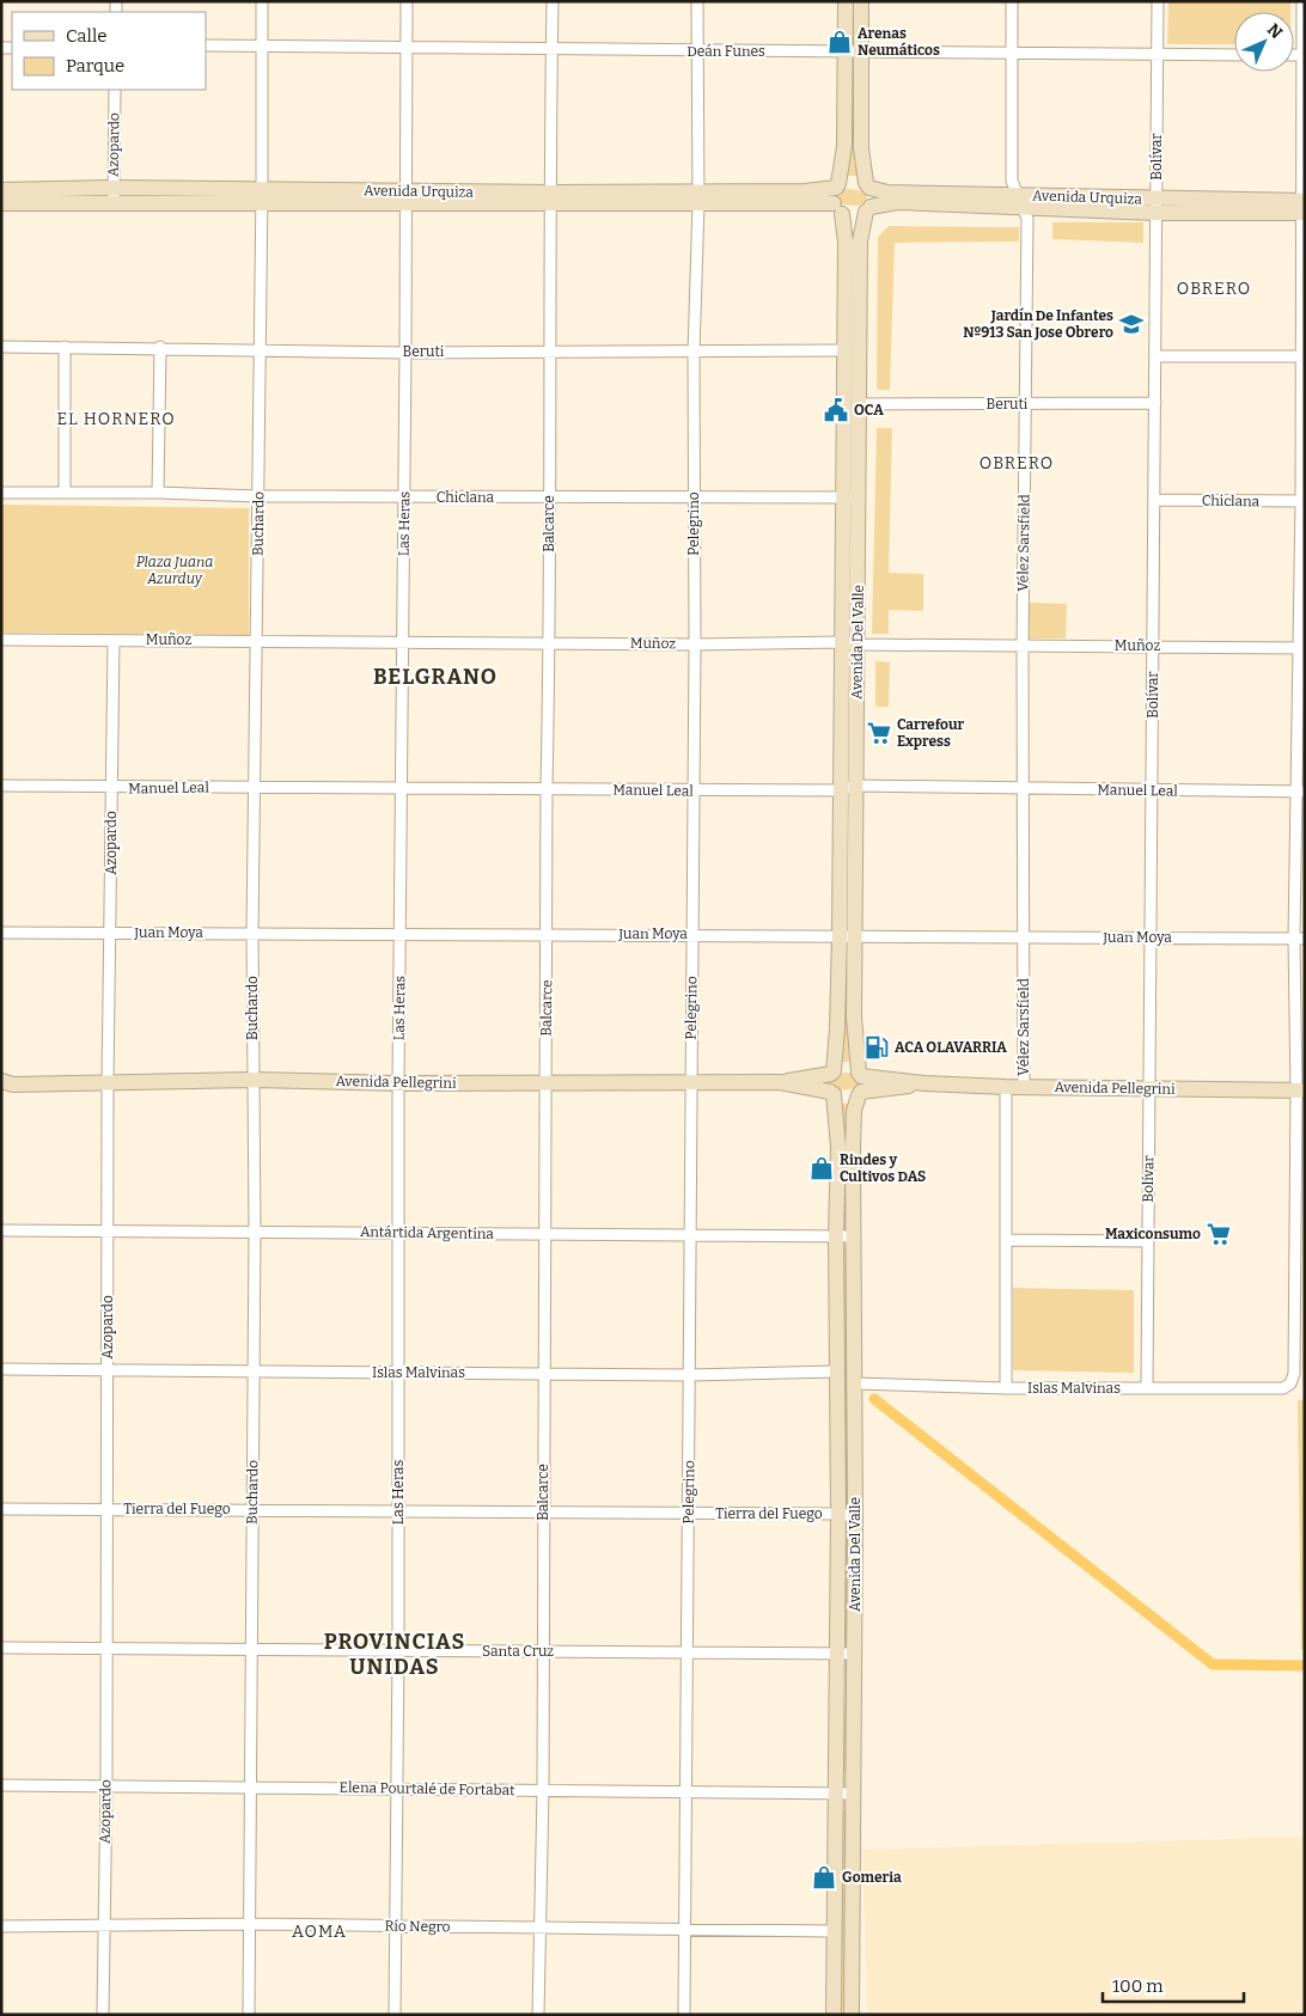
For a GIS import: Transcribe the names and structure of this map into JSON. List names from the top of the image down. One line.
{"streets":{"main road":["Avenida Urquiza","Avenida Del Valle","Avenida Pellegrini"],"street":["Deán Funes","Azopardo","Bolívar","Beruti","Chiclana","Buchardo","Las Heras","Balcarce","Pelegrino","Vélez Sarsfield","Muñoz","Manuel Leal","Juan Moya","Antártida Argentina","Islas Malvinas","Tierra del Fuego","Santa Cruz","Elena Pourtalé de Fortabat","Río Negro"]},"crossings":[["Deán Funes","Bolívar"],["Deán Funes","Buchardo"],["Deán Funes","Las Heras"],["Deán Funes","Balcarce"],["Deán Funes","Pelegrino"],["Deán Funes","Vélez Sarsfield"],["Deán Funes","Avenida Del Valle"],["Azopardo","Avenida Urquiza"],["Azopardo","Muñoz"],["Azopardo","Manuel Leal"],["Azopardo","Juan Moya"],["Azopardo","Avenida Pellegrini"],["Azopardo","Antártida Argentina"],["Azopardo","Islas Malvinas"],["Azopardo","Tierra del Fuego"],["Azopardo","Santa Cruz"],["Azopardo","Elena Pourtalé de Fortabat"],["Azopardo","Río Negro"],["Bolívar","Avenida Urquiza"],["Bolívar","Beruti"],["Bolívar","Chiclana"],["Bolívar","Muñoz"],["Bolívar","Manuel Leal"],["Bolívar","Juan Moya"],["Bolívar","Avenida Pellegrini"],["Bolívar","Islas Malvinas"],["Avenida Urquiza","Buchardo"],["Avenida Urquiza","Las Heras"],["Avenida Urquiza","Balcarce"],["Avenida Urquiza","Pelegrino"],["Avenida Urquiza","Vélez Sarsfield"],["Avenida Urquiza","Avenida Del Valle"],["Beruti","Buchardo"],["Beruti","Las Heras"],["Beruti","Balcarce"],["Beruti","Pelegrino"],["Beruti","Vélez Sarsfield"],["Beruti","Avenida Del Valle"],["Chiclana","Buchardo"],["Chiclana","Las Heras"],["Chiclana","Balcarce"],["Chiclana","Pelegrino"],["Chiclana","Avenida Del Valle"],["Buchardo","Muñoz"],["Buchardo","Manuel Leal"],["Buchardo","Juan Moya"],["Buchardo","Avenida Pellegrini"],["Buchardo","Antártida Argentina"],["Buchardo","Islas Malvinas"],["Buchardo","Tierra del Fuego"],["Buchardo","Santa Cruz"],["Buchardo","Elena Pourtalé de Fortabat"],["Buchardo","Río Negro"],["Las Heras","Muñoz"],["Las Heras","Manuel Leal"],["Las Heras","Juan Moya"],["Las Heras","Avenida Pellegrini"],["Las Heras","Antártida Argentina"],["Las Heras","Islas Malvinas"],["Las Heras","Tierra del Fuego"],["Las Heras","Santa Cruz"],["Las Heras","Elena Pourtalé de Fortabat"],["Las Heras","Río Negro"],["Balcarce","Muñoz"],["Balcarce","Manuel Leal"],["Balcarce","Juan Moya"],["Balcarce","Avenida Pellegrini"],["Balcarce","Antártida Argentina"],["Balcarce","Islas Malvinas"],["Balcarce","Tierra del Fuego"],["Balcarce","Santa Cruz"],["Balcarce","Elena Pourtalé de Fortabat"],["Balcarce","Río Negro"],["Pelegrino","Muñoz"],["Pelegrino","Manuel Leal"],["Pelegrino","Juan Moya"],["Pelegrino","Avenida Pellegrini"],["Pelegrino","Antártida Argentina"],["Pelegrino","Islas Malvinas"],["Pelegrino","Tierra del Fuego"],["Pelegrino","Santa Cruz"],["Pelegrino","Elena Pourtalé de Fortabat"],["Pelegrino","Río Negro"],["Vélez Sarsfield","Muñoz"],["Vélez Sarsfield","Manuel Leal"],["Vélez Sarsfield","Juan Moya"],["Vélez Sarsfield","Avenida Pellegrini"],["Vélez Sarsfield","Islas Malvinas"],["Muñoz","Avenida Del Valle"],["Avenida Del Valle","Manuel Leal"],["Avenida Del Valle","Juan Moya"],["Avenida Del Valle","Avenida Pellegrini"],["Avenida Del Valle","Antártida Argentina"],["Avenida Del Valle","Islas Malvinas"],["Avenida Del Valle","Tierra del Fuego"],["Avenida Del Valle","Santa Cruz"],["Avenida Del Valle","Elena Pourtalé de Fortabat"],["Avenida Del Valle","Río Negro"],["Avenida Pellegrini","Islas Malvinas"]],"districts":["OBRERO","EL HORNERO","OBRERO","BELGRANO","PROVINCIAS UNIDAS","AOMA"],"parks":["Plaza Juana Azurduy"],"places":{"shop":["Arenas Neumáticos","Rindes y Cultivos DAS","Gomeria"],"school or university":["Jardín De Infantes Nº913 San Jose Obrero"],"public building":["OCA"],"supermarket":["Carrefour Express","Maxiconsumo"],"fuel station":["ACA OLAVARRIA"]},"legend":["Calle","Parque"],"scale_bar":"100 m","north":"top right"}
